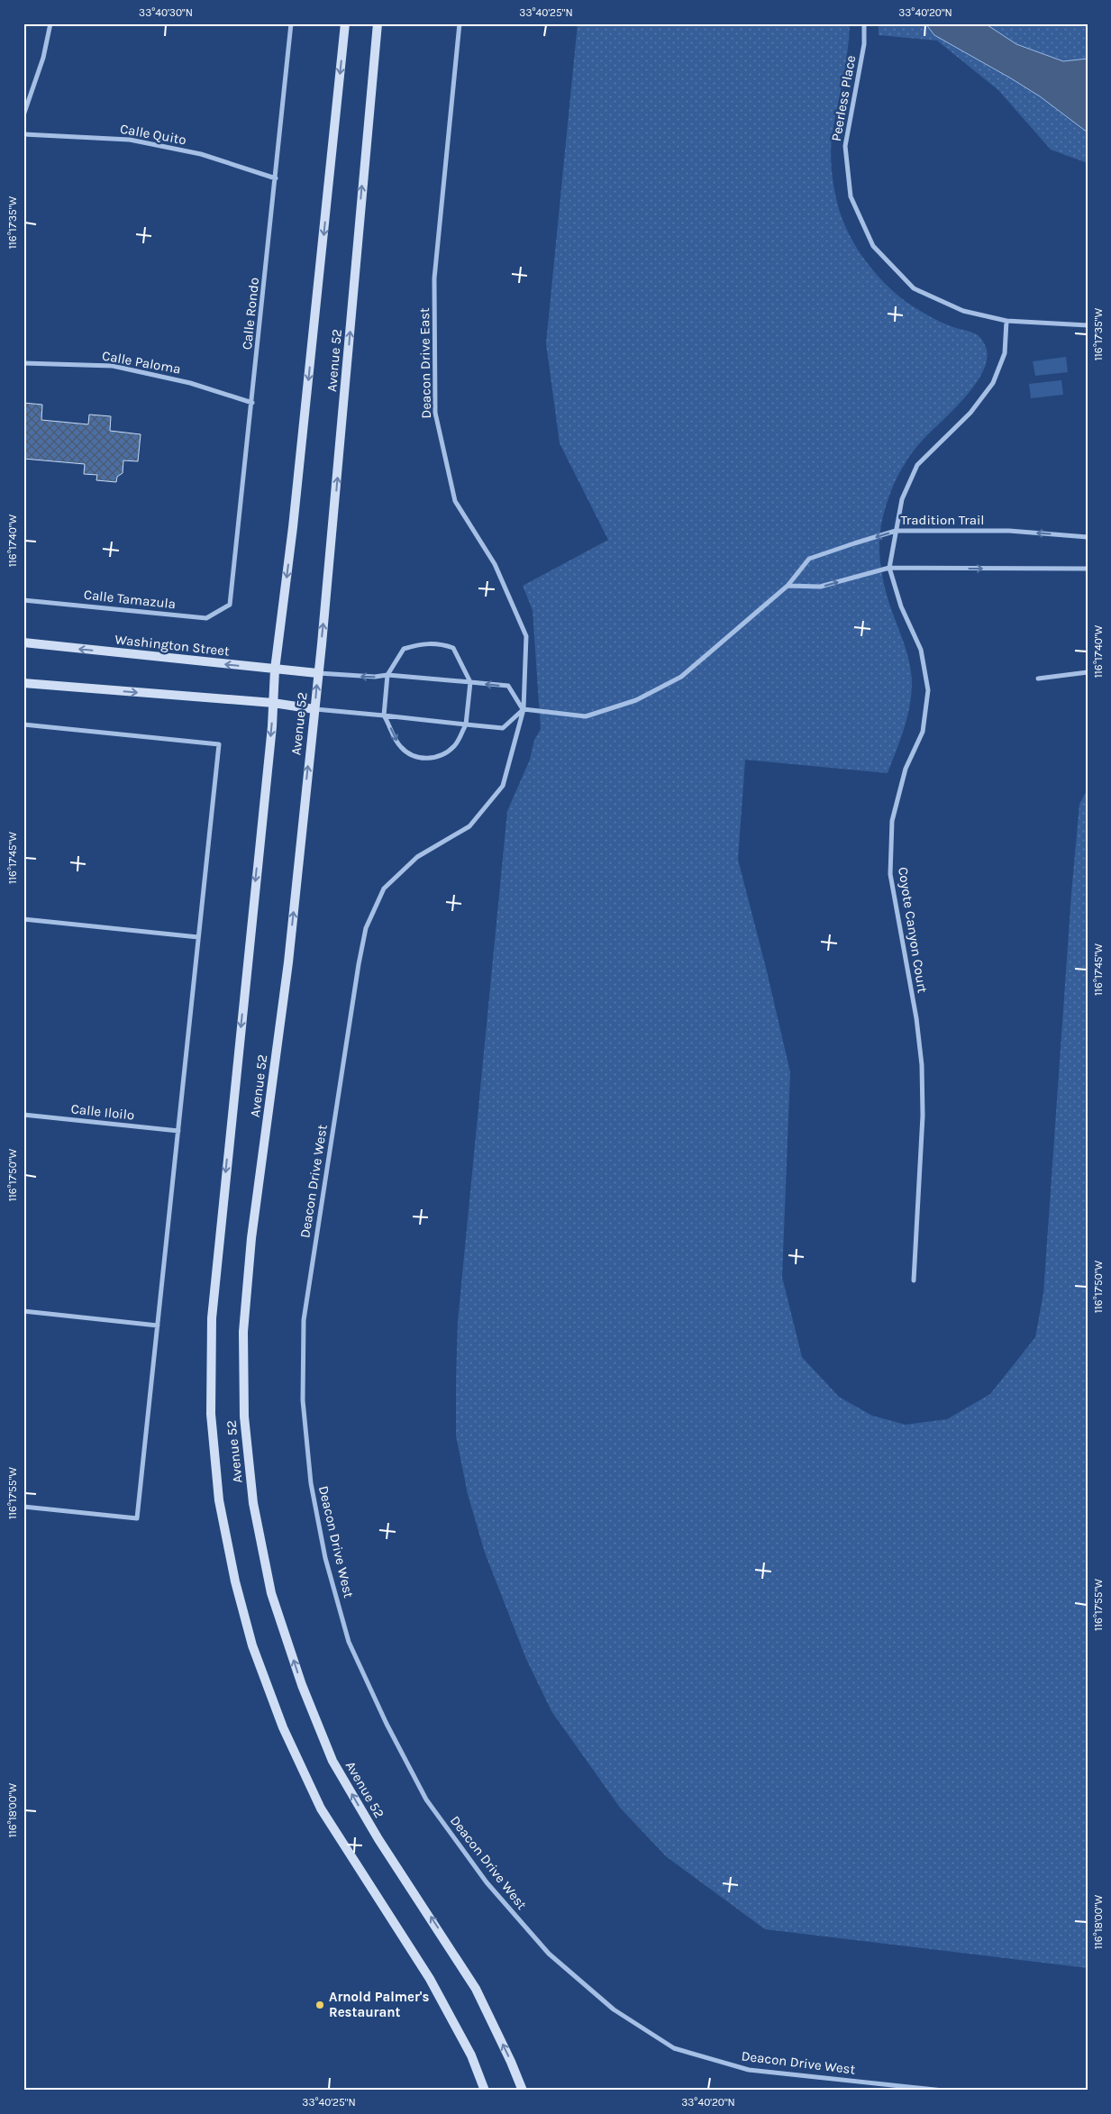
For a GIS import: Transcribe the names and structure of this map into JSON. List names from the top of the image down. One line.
{"streets":{"main road":["Avenue 52","Washington Street"],"street":["Peerless Place","Calle Quito","Calle Rondo","Calle Paloma","Deacon Drive East","Tradition Trail","Calle Tamazula","Coyote Canyon Court","Calle Iloilo","Deacon Drive West"]},"crossings":[["Calle Quito","Calle Rondo"],["Calle Rondo","Calle Paloma"],["Calle Rondo","Calle Tamazula"],["Avenue 52","Washington Street"],["Deacon Drive East","Tradition Trail"],["Deacon Drive East","Deacon Drive West"],["Tradition Trail","Deacon Drive West"]],"places":["Arnold Palmer's Restaurant"],"coordinates":["33°40'30\"N","33°40'25\"N","33°40'20\"N","116°17'35\"W","116°17'40\"W","116°17'45\"W","116°17'50\"W","116°17'55\"W","116°18'00\"W"]}
